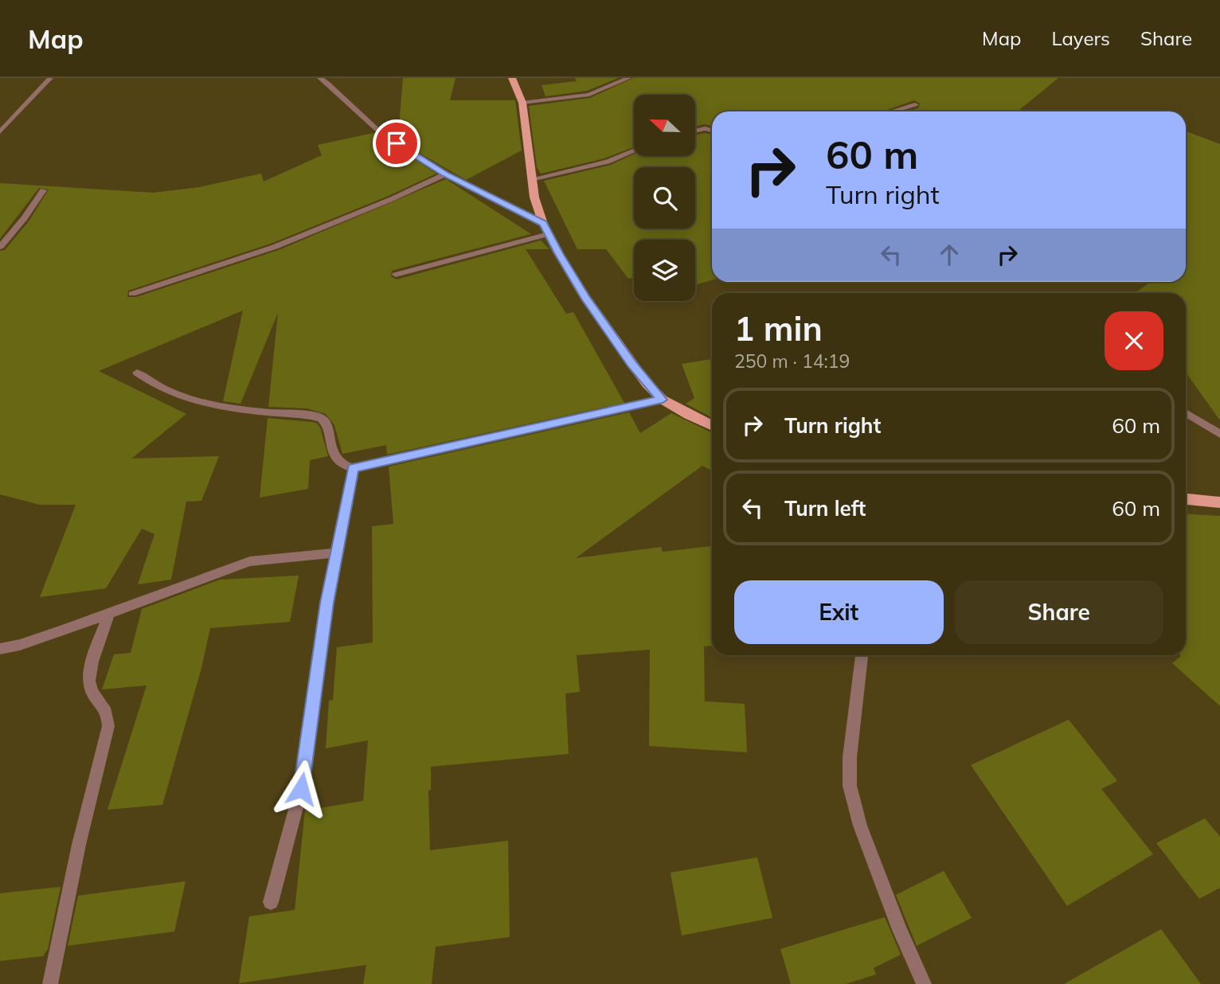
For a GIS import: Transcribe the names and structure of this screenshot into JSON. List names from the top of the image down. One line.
{"north":"left","page":{"header":"Map","nav":["Map","Layers","Share"],"turn":["60 m","Turn right"],"heading":["1 min","250 m · 14:19"],"list":[{"name":"Turn right","value":"60 m"},{"name":"Turn left","value":"60 m"}],"buttons":["Exit","Share"]}}
